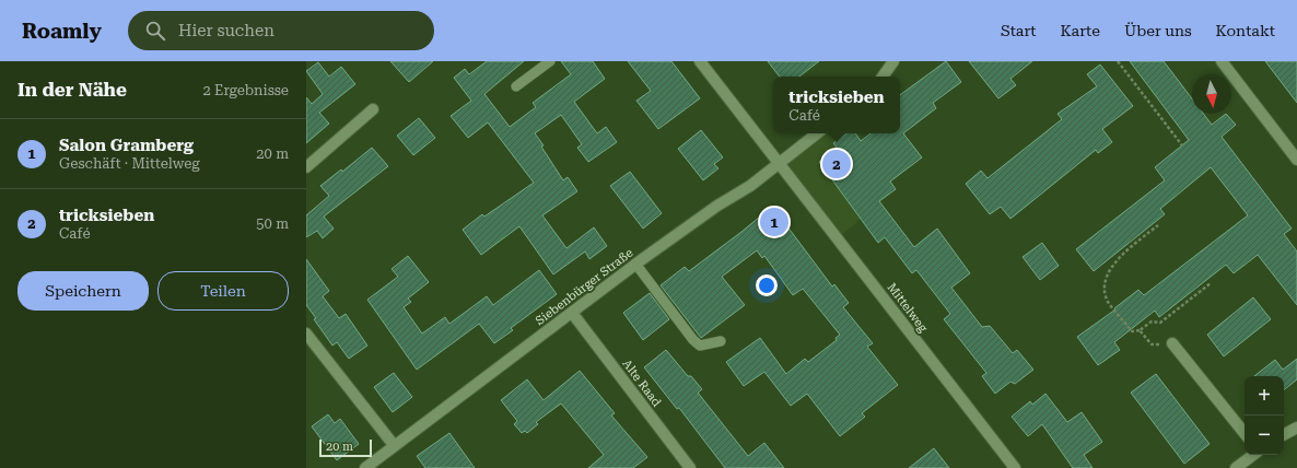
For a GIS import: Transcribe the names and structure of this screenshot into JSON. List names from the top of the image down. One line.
{"streets":{"street":["Siebenbürger Straße","Mittelweg","Alte Raad"]},"crossings":[["Siebenbürger Straße","Mittelweg"],["Siebenbürger Straße","Alte Raad"]],"scale_bar":"20 m","north":"bottom","page":{"header":"Roamly","search":"Hier suchen","nav":["Start","Karte","Über uns","Kontakt"],"heading":["In der Nähe","2 Ergebnisse"],"popup":["tricksieben","Café"],"list":[{"mark":"1","name":"Salon Gramberg","note":"Geschäft · Mittelweg","value":"20 m"},{"mark":"2","name":"tricksieben","note":"Café","value":"50 m"}],"pins":["2","1"],"buttons":["Speichern","Teilen"],"map_buttons":["+","−"],"scale":"20 m"}}
